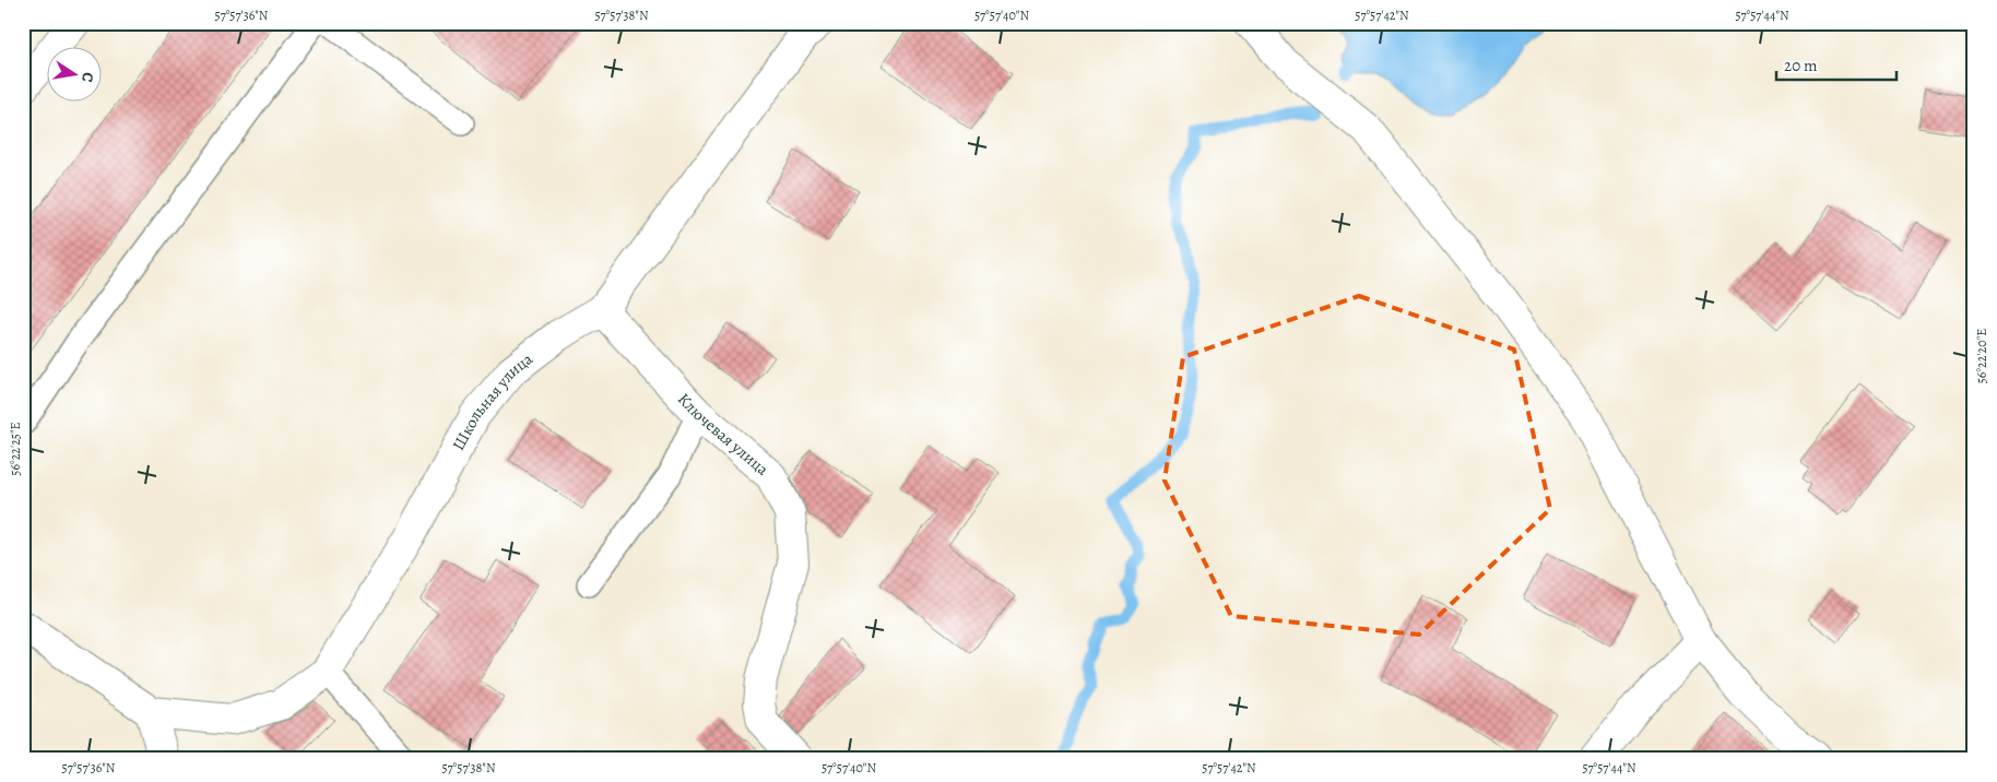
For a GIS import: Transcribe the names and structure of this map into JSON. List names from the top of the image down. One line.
{"streets":{"street":["Школьная улица","Ключевая улица"]},"crossings":[["Школьная улица","Ключевая улица"]],"scale_bar":"20 m","north":"right","coordinates":["57°57'36\"N","57°57'38\"N","57°57'40\"N","57°57'42\"N","57°57'44\"N","56°22'20\"E","56°22'25\"E"]}
